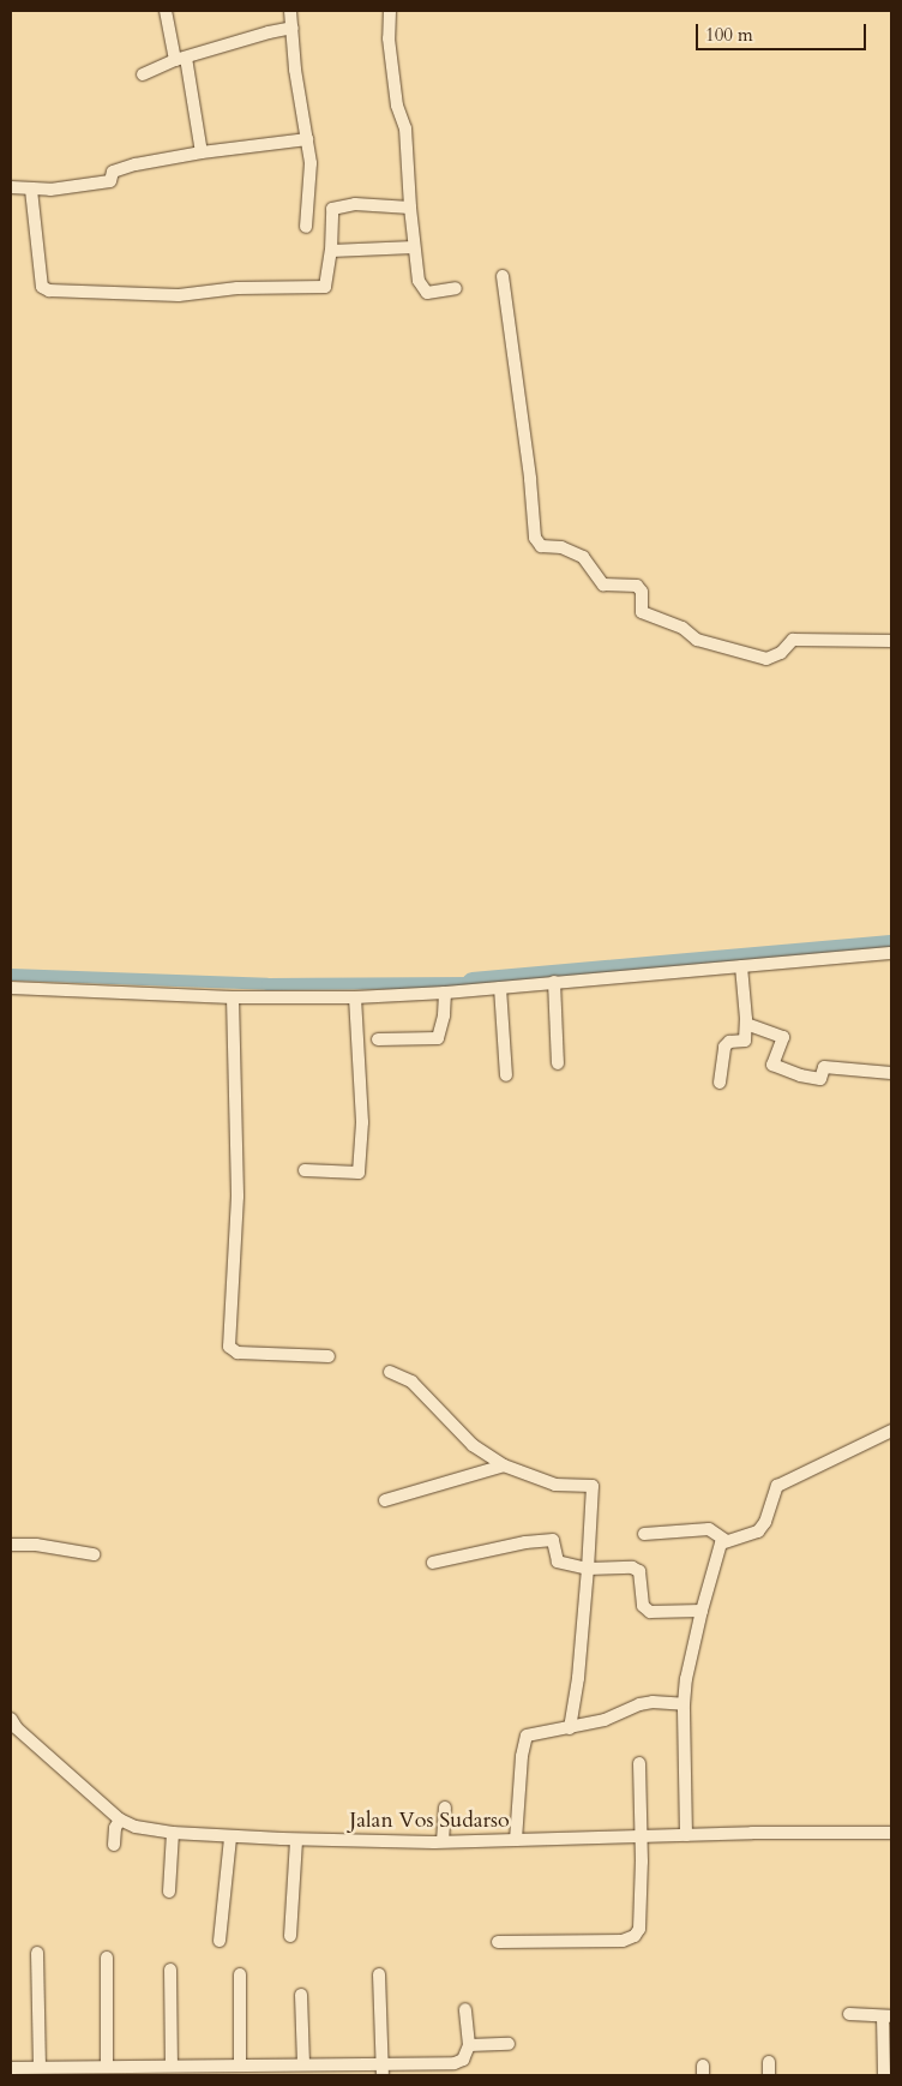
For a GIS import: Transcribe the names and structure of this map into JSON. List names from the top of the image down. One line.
{"streets":{"street":["Jalan Vos Sudarso"]},"scale_bar":"100 m"}
